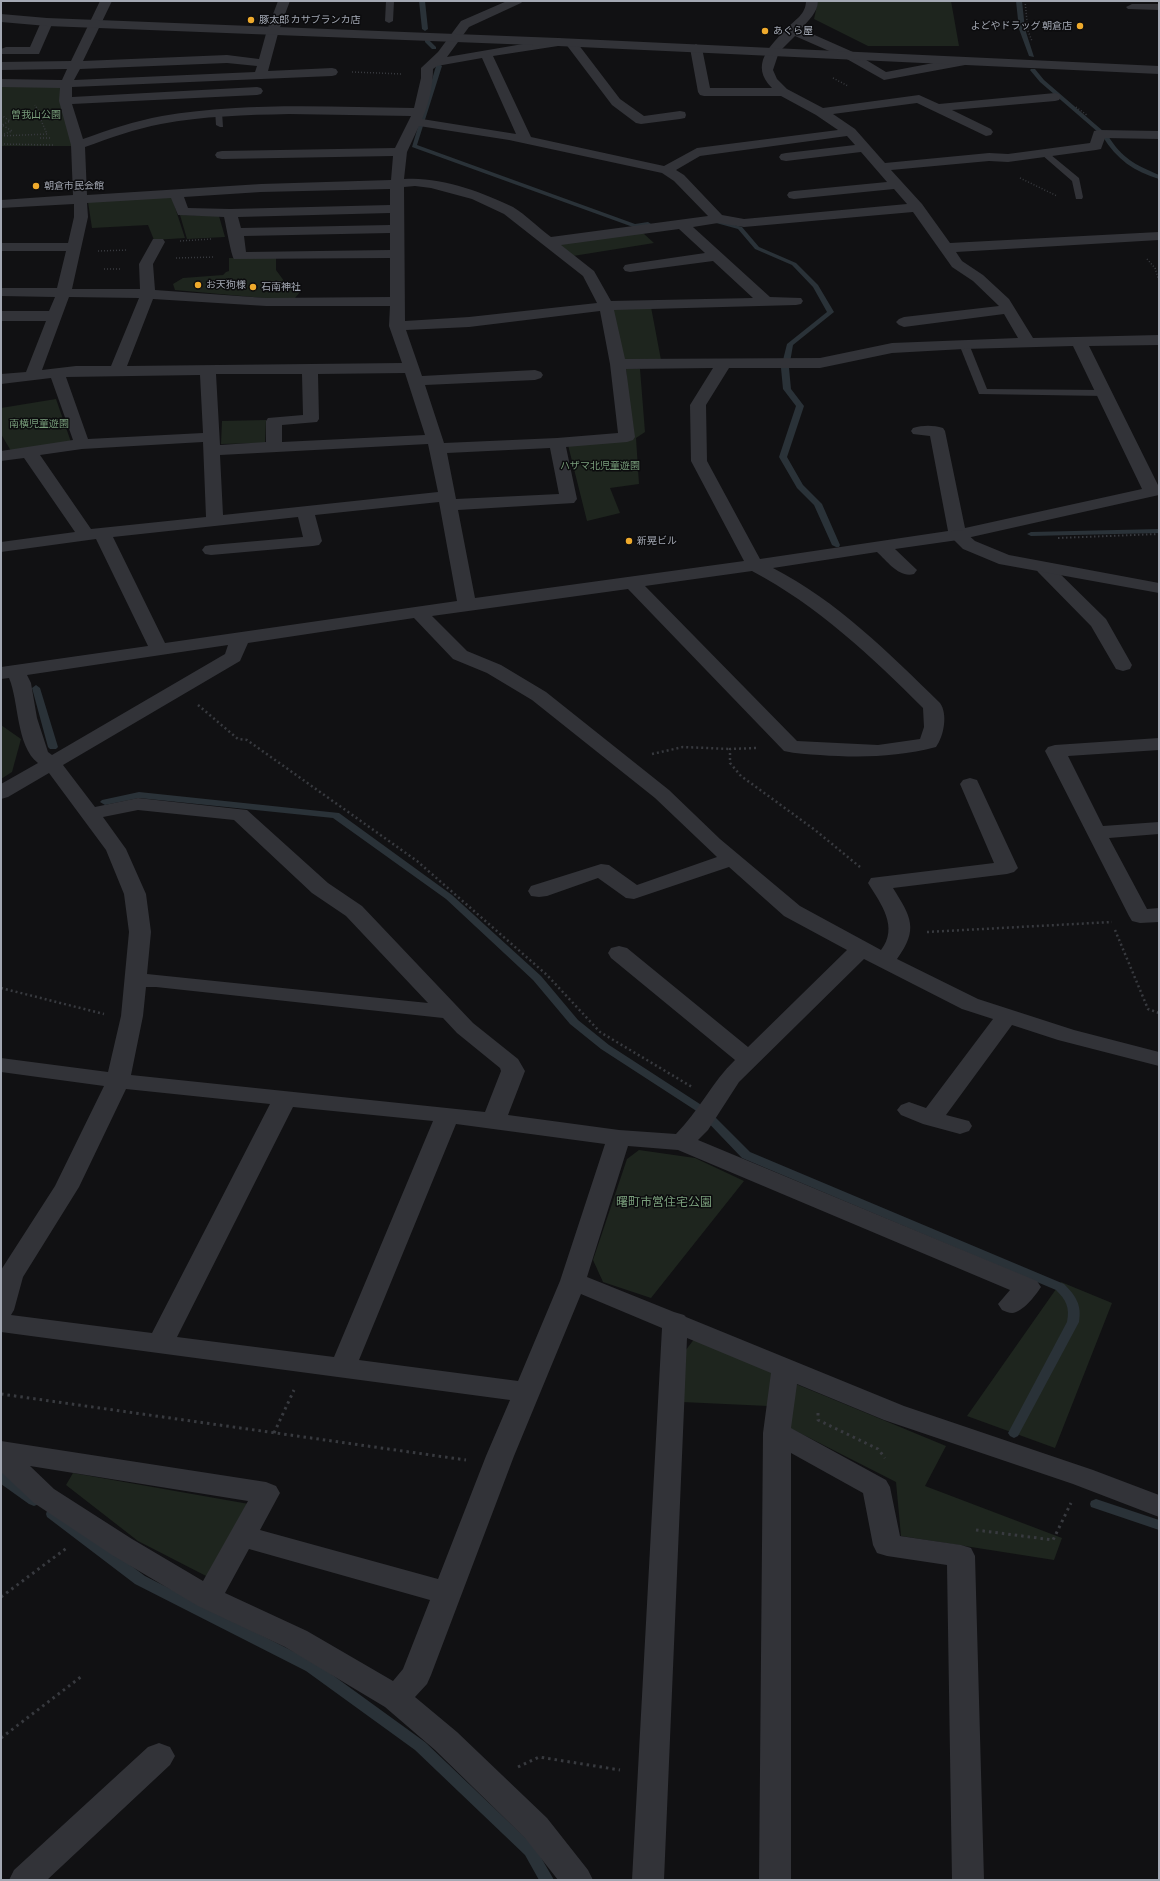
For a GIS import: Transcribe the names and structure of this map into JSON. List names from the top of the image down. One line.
{"parks":["曽我山公園","南横児童遊園","ハザマ北児童遊園","曙町市営住宅公園"],"places":["豚太郎 カサブランカ店","よどやドラッグ 朝倉店","あぐら屋","朝倉市民会館","お天狗様","石南神社","新晃ビル"]}
